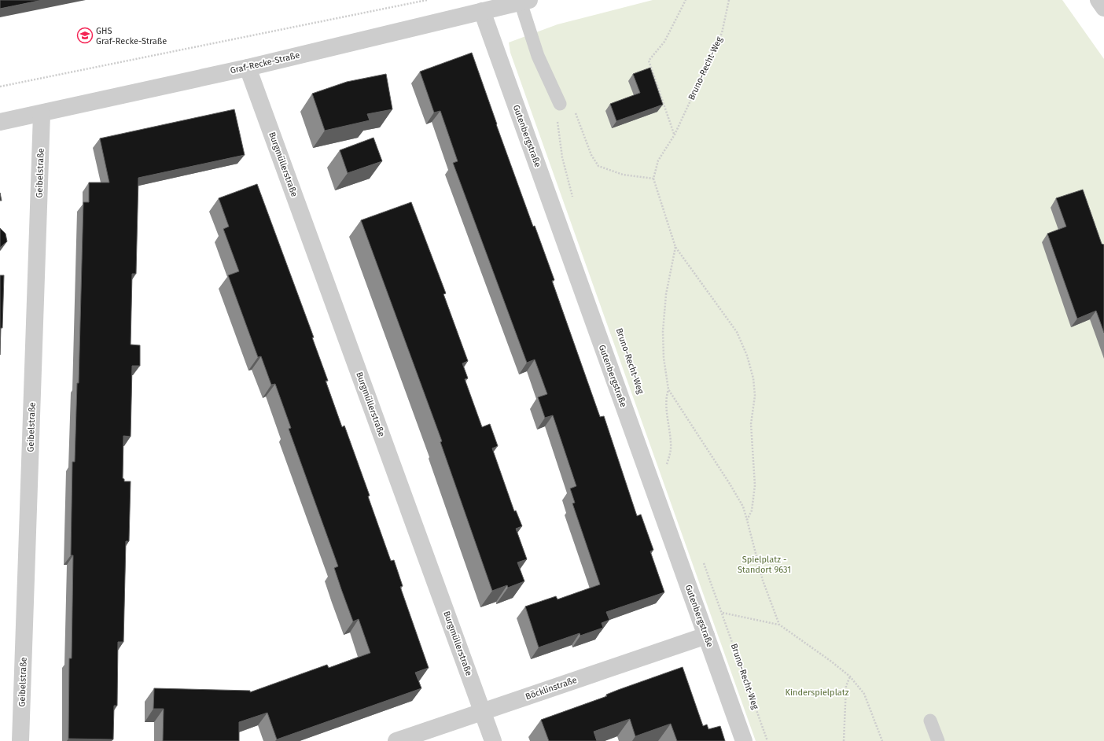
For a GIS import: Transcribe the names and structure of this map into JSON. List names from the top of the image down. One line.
{"streets":{"street":["Graf-Recke-Straße","Gutenbergstraße","Burgmüllerstraße","Geibelstraße","Böcklinstraße"],"path":["Bruno-Recht-Weg"]},"crossings":[["Graf-Recke-Straße","Gutenbergstraße"],["Graf-Recke-Straße","Burgmüllerstraße"],["Graf-Recke-Straße","Geibelstraße"],["Gutenbergstraße","Böcklinstraße"],["Burgmüllerstraße","Böcklinstraße"]],"parks":["Spielplatz - Standort 9631","Kinderspielplatz"],"places":{"school or university":["GHS Graf-Recke-Straße"]}}
